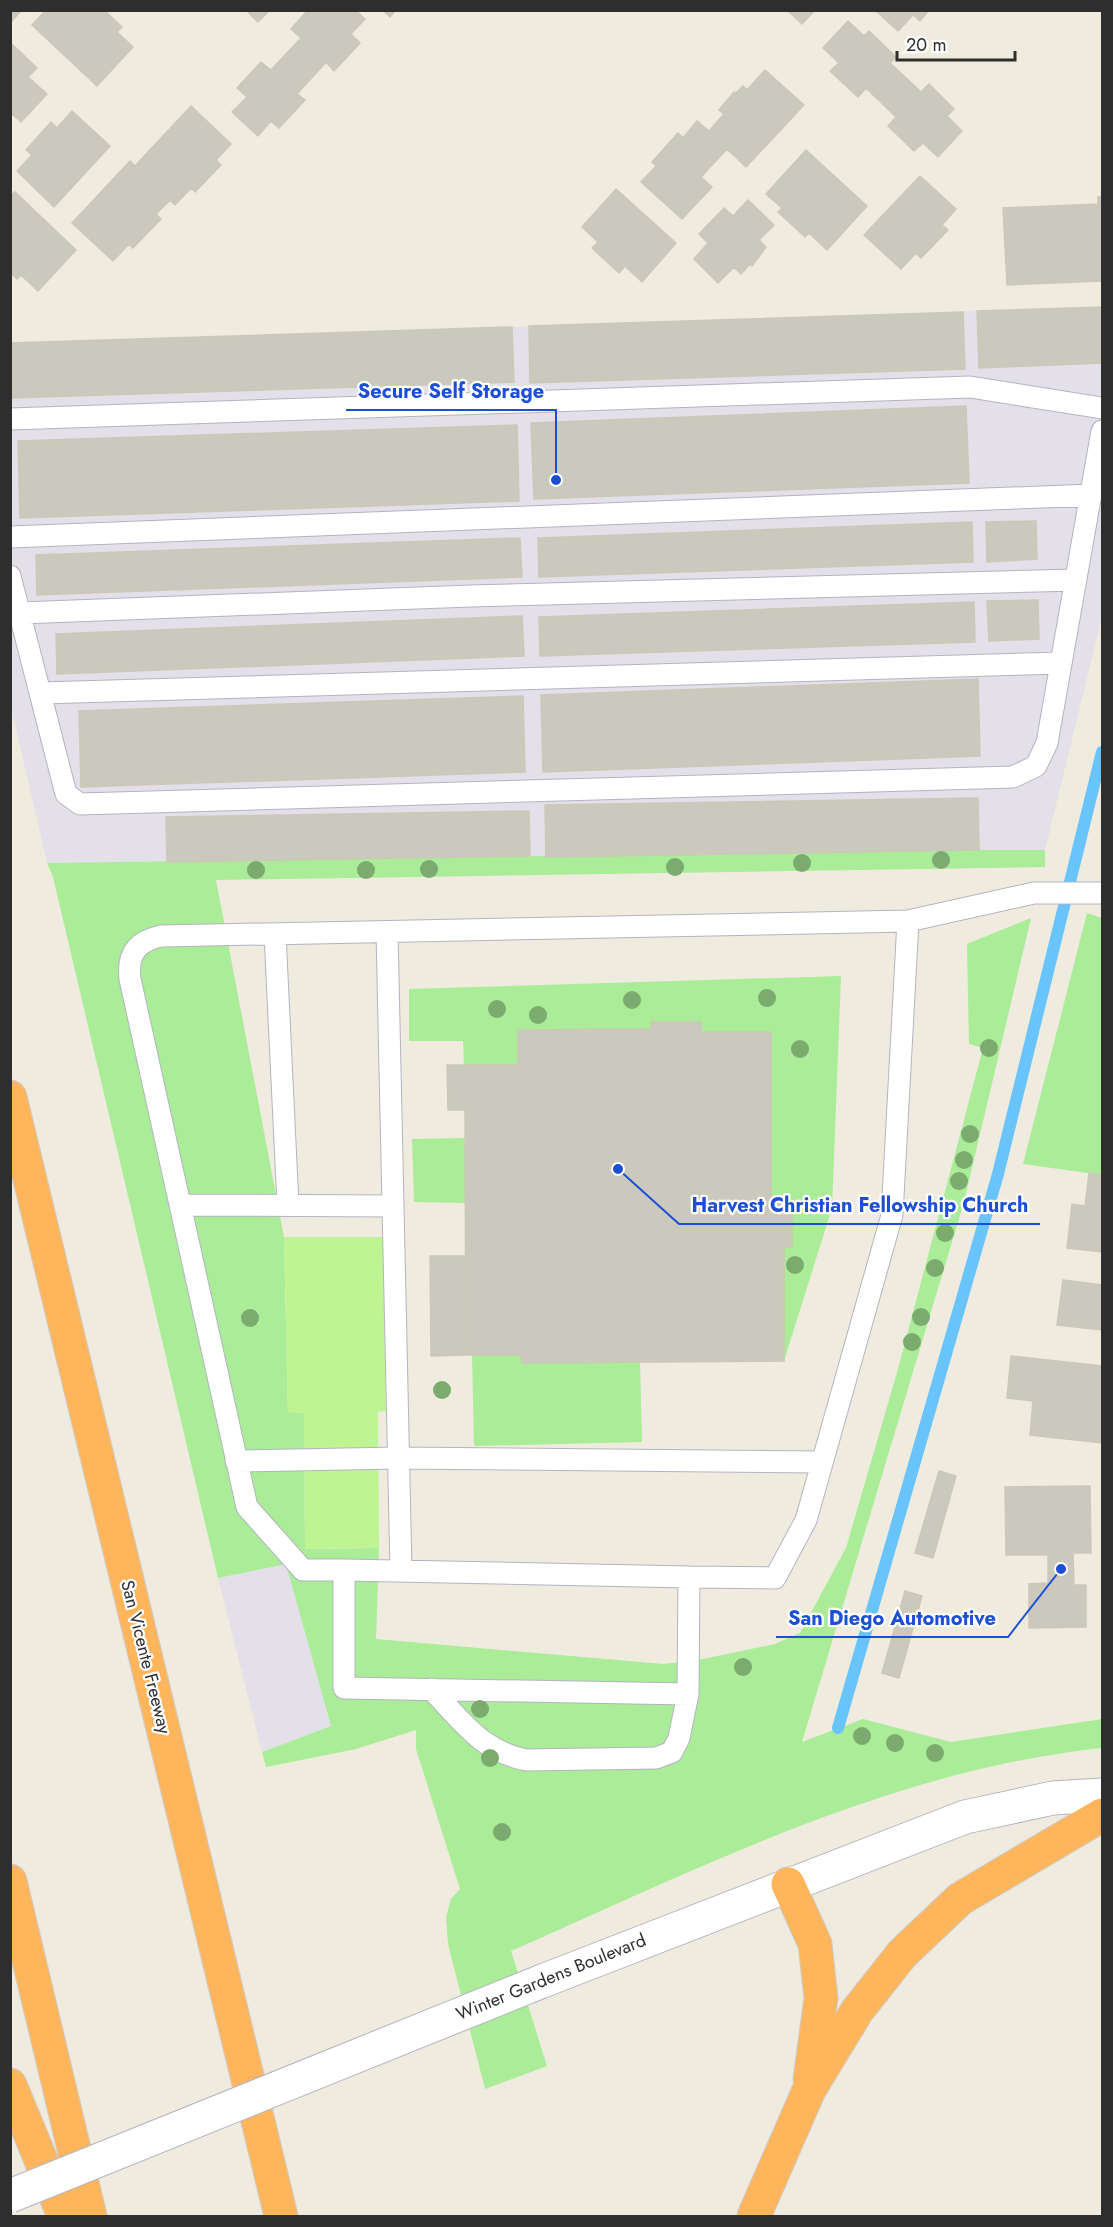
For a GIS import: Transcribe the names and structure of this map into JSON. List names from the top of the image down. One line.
{"streets":{"highway":["San Vicente Freeway"],"main road":["Winter Gardens Boulevard"]},"places":["Secure Self Storage","Harvest Christian Fellowship Church","San Diego Automotive"],"scale_bar":"20 m"}
